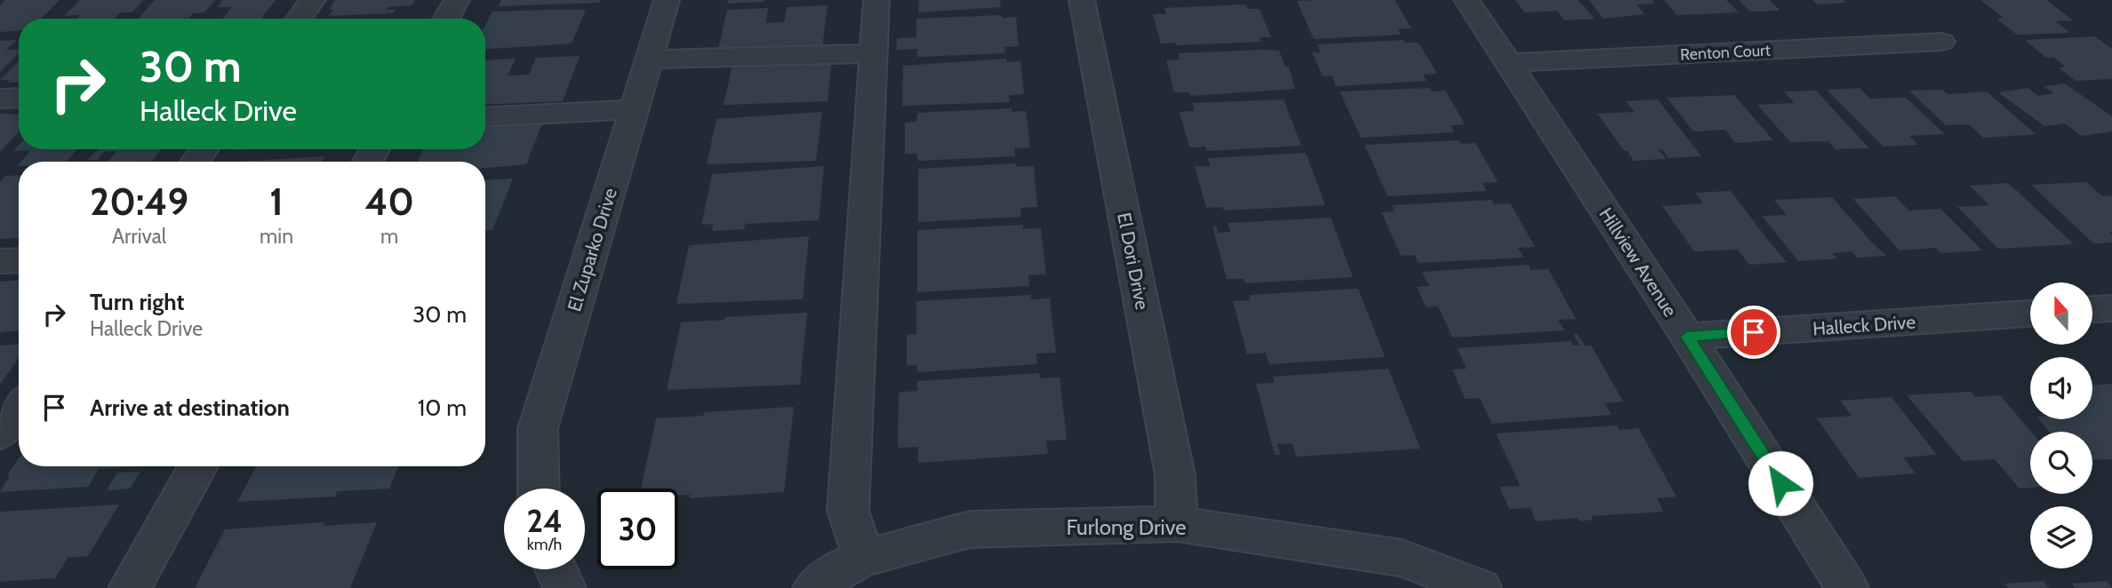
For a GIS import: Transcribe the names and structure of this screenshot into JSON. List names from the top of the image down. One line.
{"streets":{"street":["Renton Court","El Zuparko Drive","El Dori Drive","Hillview Avenue","Halleck Drive","Furlong Drive"]},"crossings":[["Renton Court","Hillview Avenue"],["El Dori Drive","Furlong Drive"],["Hillview Avenue","Halleck Drive"]],"north":"top","page":{"turn":["30 m","Halleck Drive"],"eta":["20:49","Arrival","1","min","40","m"],"list":[{"name":"Turn right","note":"Halleck Drive","value":"30 m"},{"name":"Arrive at destination","value":"10 m"}],"speed":"24 km/h","limit":"30"}}
